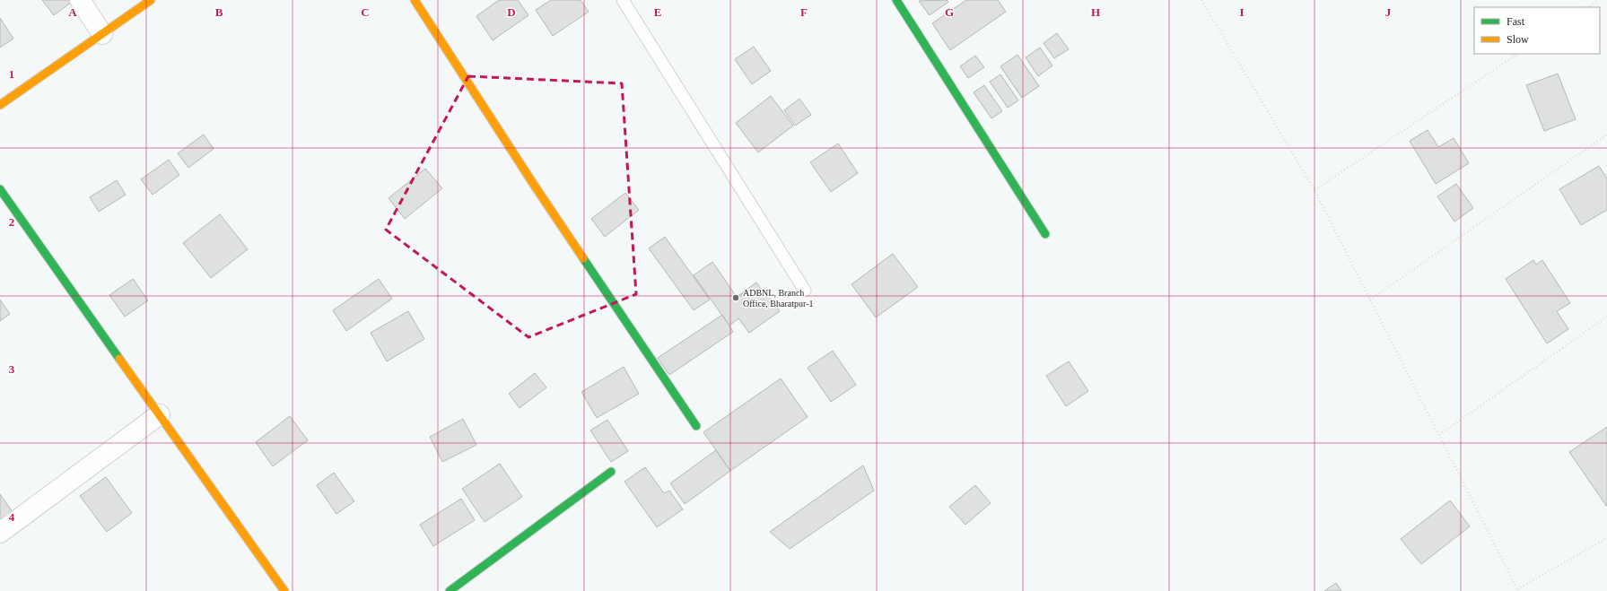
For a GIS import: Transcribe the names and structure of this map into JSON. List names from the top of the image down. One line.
{"places":["ADBNL, Branch Office, Bharatpur-1"],"legend":["Fast","Slow"],"grid":{"columns":["A","B","C","D","E","F","G","H","I","J"],"rows":["1","2","3","4"]}}
